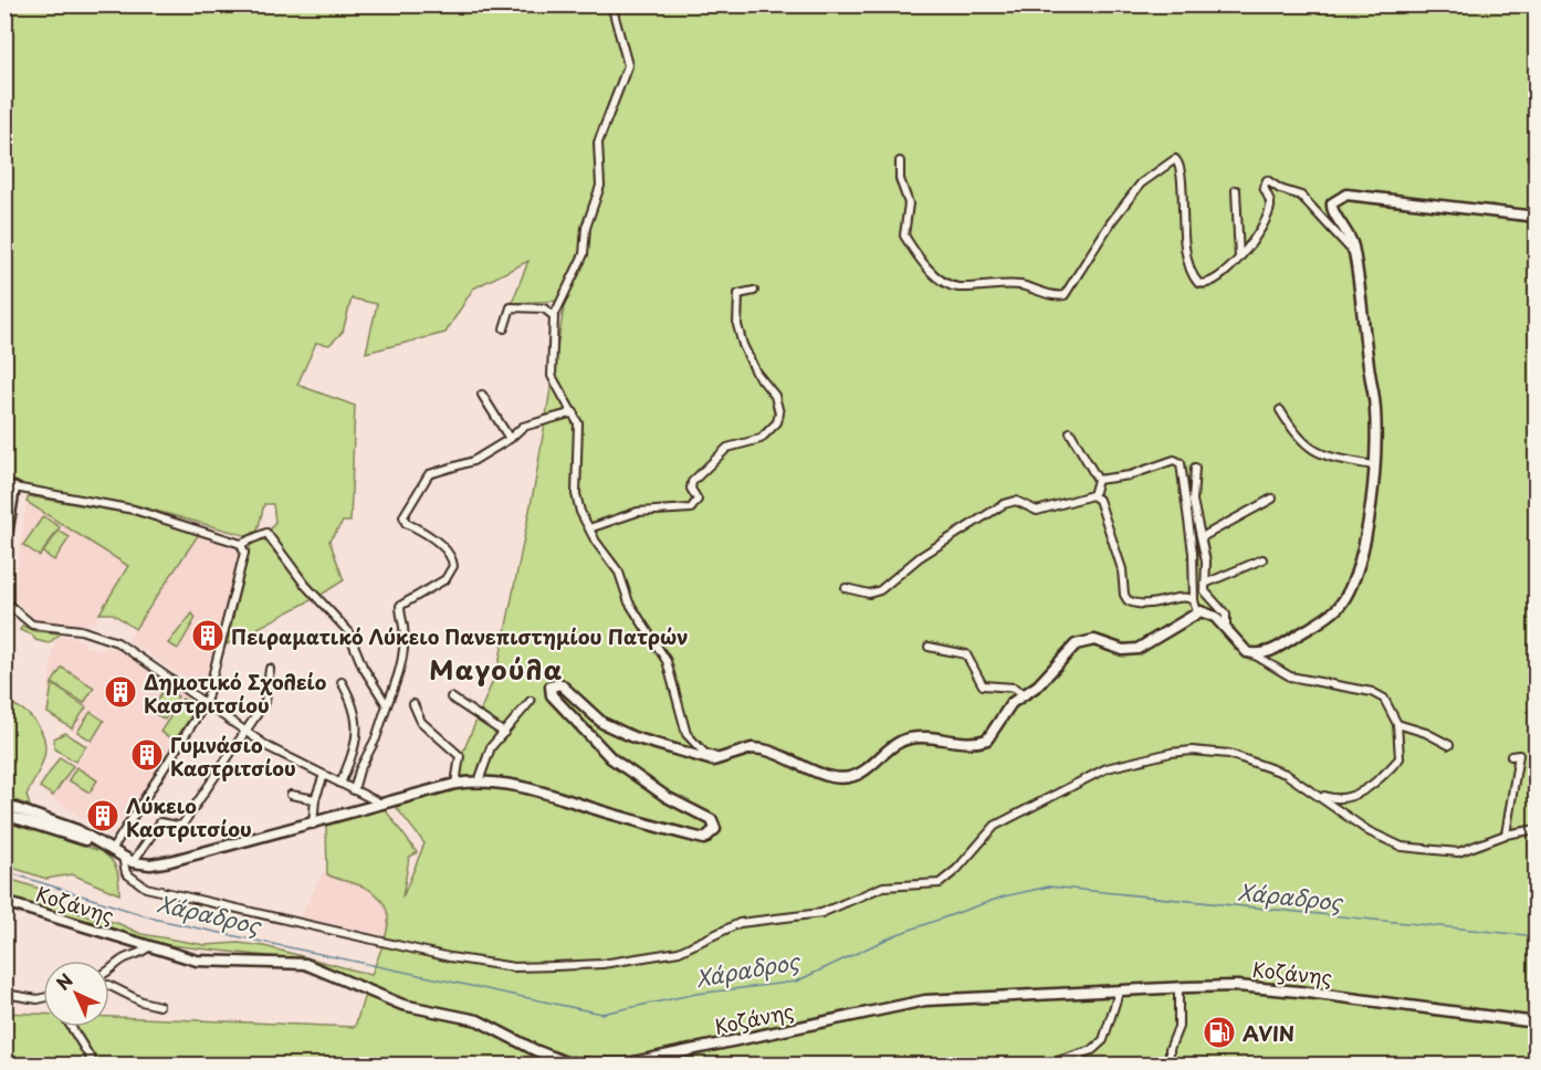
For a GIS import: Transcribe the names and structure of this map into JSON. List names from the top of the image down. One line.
{"streets":{"main road":["Κοζάνης"]},"districts":["Μαγούλα"],"water":["Χάραδρος"],"places":{"building":["Πειραματικό Λύκειο Πανεπιστημίου Πατρών","Δημοτικό Σχολείο Καστριτσίου","Γυμνάσιο Καστριτσίου","Λύκειο Καστριτσίου"],"fuel station":["AVIN"]},"north":"top left"}
